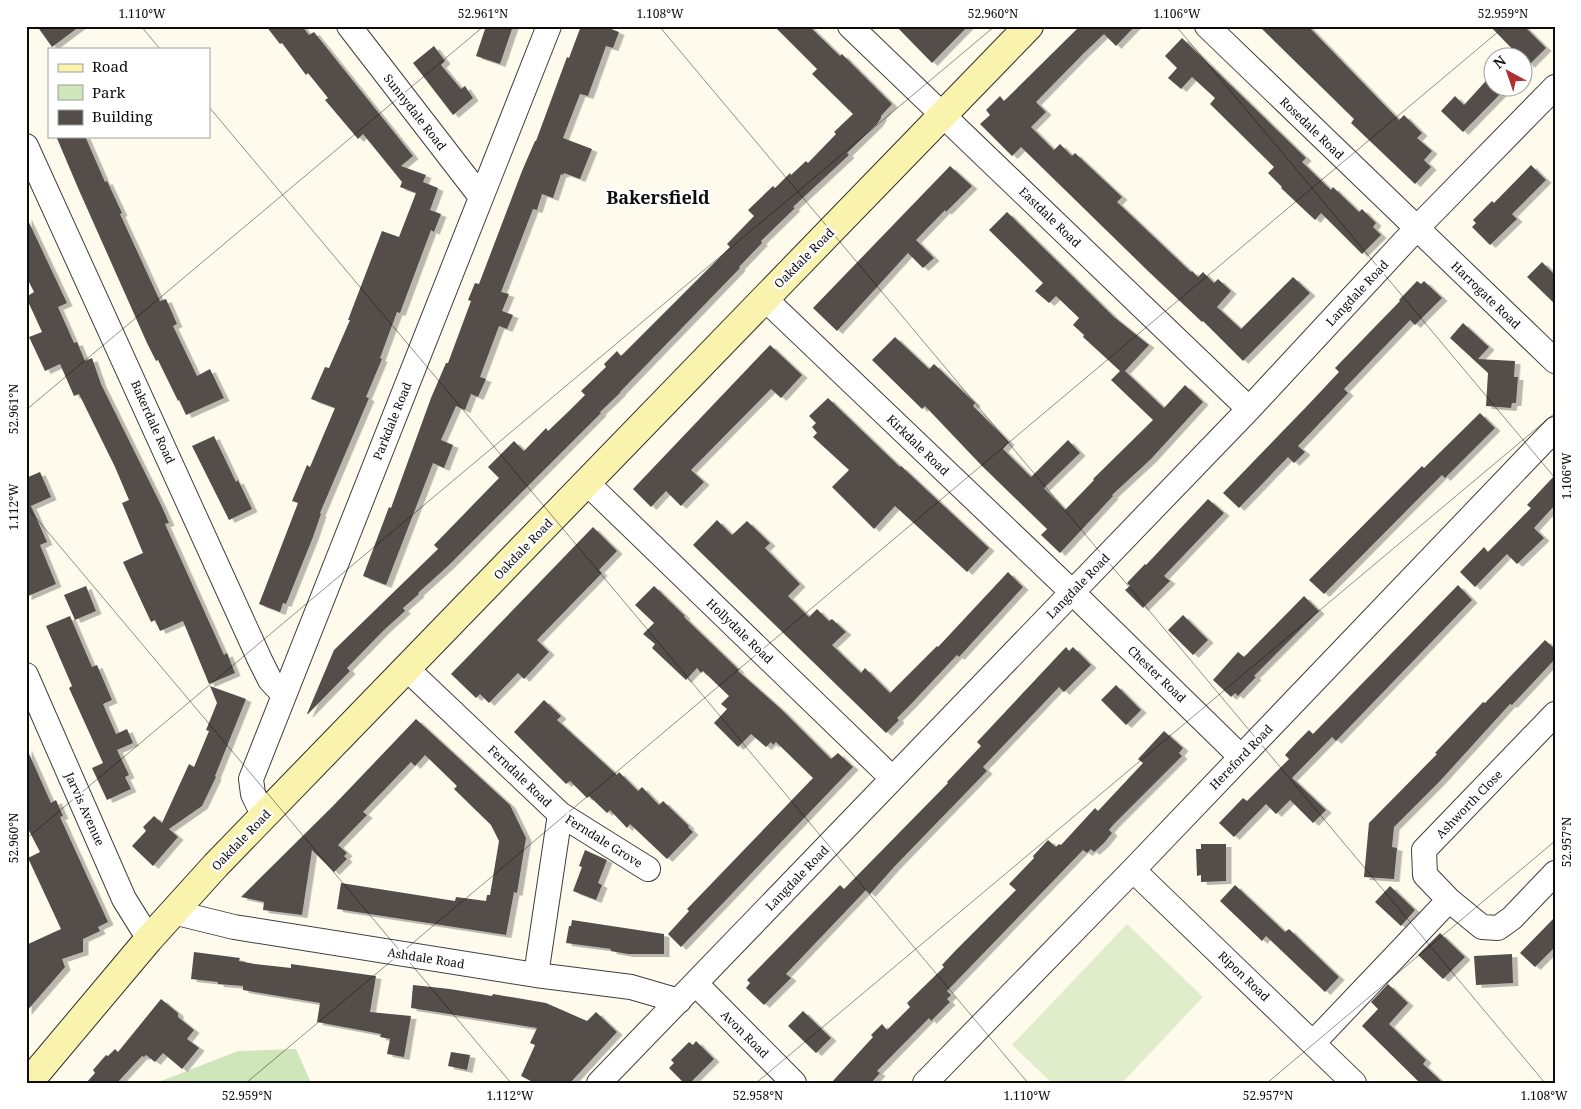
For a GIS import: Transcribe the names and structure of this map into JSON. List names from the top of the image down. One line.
{"streets":{"street":["Sunnydale Road","Rosedale Road","Eastdale Road","Oakdale Road","Langdale Road","Harrogate Road","Parkdale Road","Bakerdale Road","Kirkdale Road","Hollydale Road","Chester Road","Hereford Road","Ferndale Road","Ashworth Close","Jarvis Avenue","Ferndale Grove","Ashdale Road","Ripon Road","Avon Road"]},"crossings":[["Sunnydale Road","Parkdale Road"],["Rosedale Road","Langdale Road"],["Rosedale Road","Harrogate Road"],["Eastdale Road","Oakdale Road"],["Eastdale Road","Langdale Road"],["Oakdale Road","Parkdale Road"],["Oakdale Road","Kirkdale Road"],["Oakdale Road","Hollydale Road"],["Oakdale Road","Ferndale Road"],["Oakdale Road","Jarvis Avenue"],["Oakdale Road","Ashdale Road"],["Langdale Road","Harrogate Road"],["Langdale Road","Kirkdale Road"],["Langdale Road","Hollydale Road"],["Langdale Road","Chester Road"],["Langdale Road","Ashdale Road"],["Langdale Road","Avon Road"],["Parkdale Road","Bakerdale Road"],["Kirkdale Road","Chester Road"],["Chester Road","Hereford Road"],["Hereford Road","Ripon Road"],["Ferndale Road","Ferndale Grove"],["Ferndale Road","Ashdale Road"]],"districts":["Bakersfield"],"legend":["Road","Park","Building"],"north":"top left","coordinates":["1.110°W","52.961°N","1.108°W","52.960°N","1.106°W","52.959°N","1.112°W","52.957°N","52.958°N"]}
